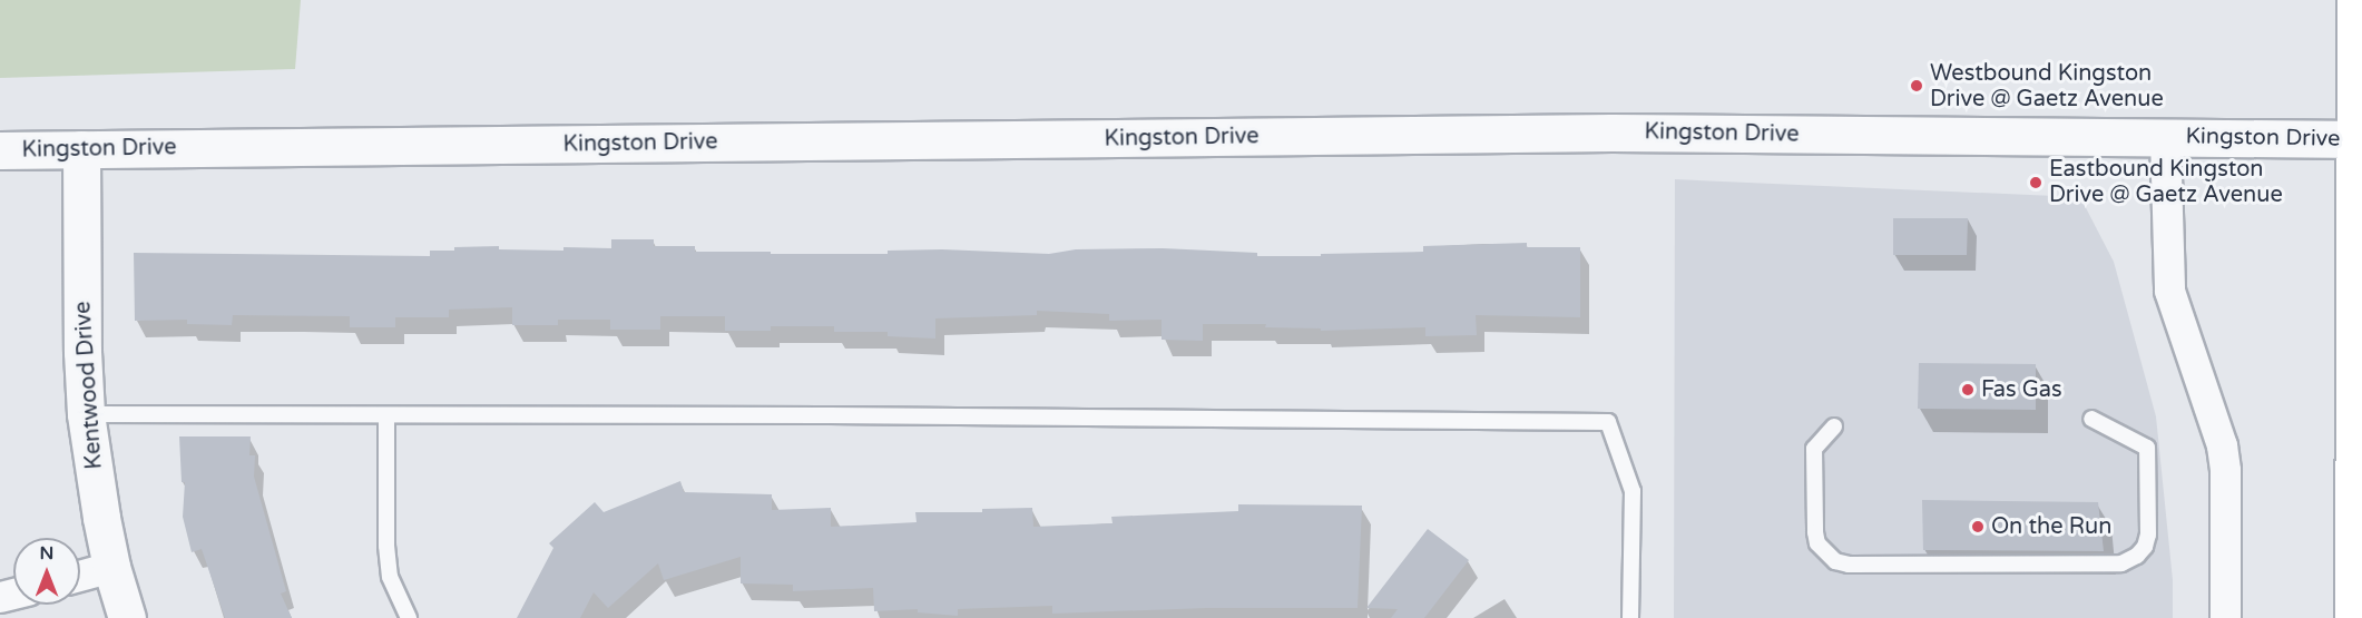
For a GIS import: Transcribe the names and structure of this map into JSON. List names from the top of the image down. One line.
{"streets":{"street":["Kingston Drive","Kentwood Drive"]},"crossings":[["Kingston Drive","Kentwood Drive"]],"places":["Westbound Kingston Drive @ Gaetz Avenue","Eastbound Kingston Drive @ Gaetz Avenue","Fas Gas","On the Run"],"north":"top"}
